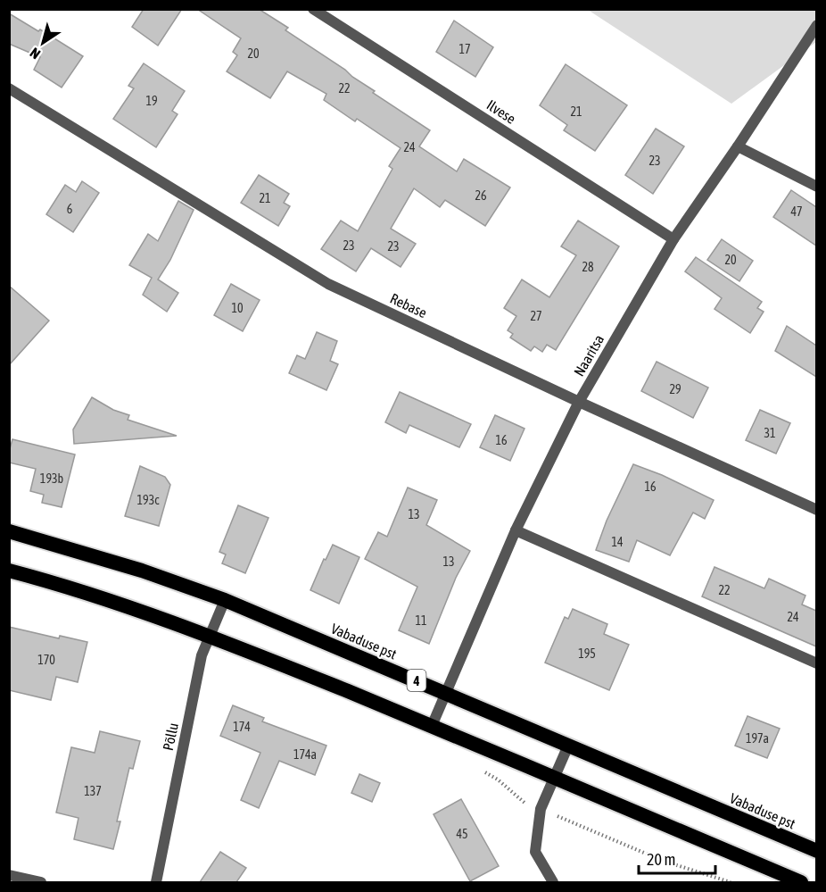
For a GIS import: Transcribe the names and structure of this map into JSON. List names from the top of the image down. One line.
{"streets":{"highway":["Vabaduse pst","4"],"street":["Ilvese","Rebase","Naaritsa","Põllu"]},"crossings":[["Ilvese","Naaritsa"],["Rebase","Naaritsa"],["Naaritsa","Vabaduse pst"],["Vabaduse pst","Põllu"]],"house_numbers":["17","20","22","19","21","24","23","26","21","6","47","23","23","20","28","10","27","29","31","16","193b","16","193c","13","14","13","22","24","11","195","170","174","197a","174a","137","45"],"scale_bar":"20 m","north":"bottom left"}
